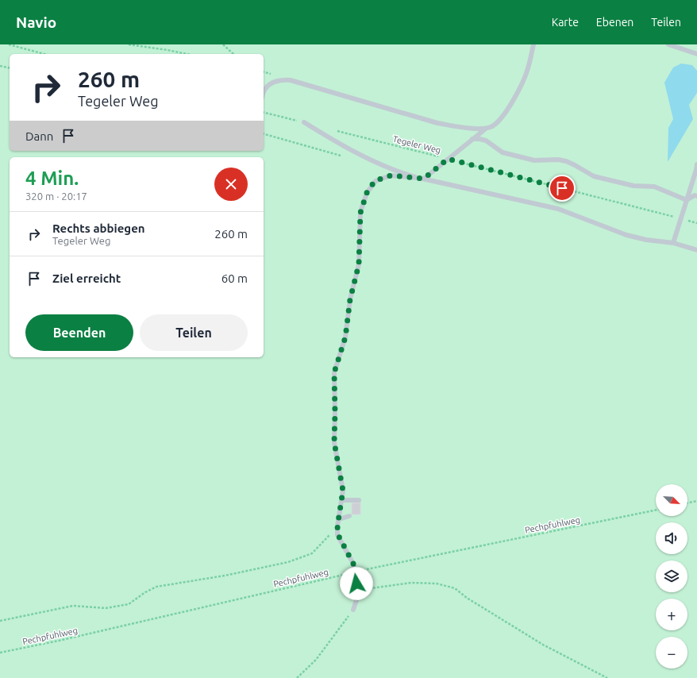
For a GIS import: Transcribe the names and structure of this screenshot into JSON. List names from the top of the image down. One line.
{"streets":{"path":["Tegeler Weg","Pechpfuhlweg"]},"north":"bottom right","page":{"header":"Navio","nav":["Karte","Ebenen","Teilen"],"turn":["260 m","Tegeler Weg"],"then":"Dann","heading":["4 Min.","320 m · 20:17"],"list":[{"name":"Rechts abbiegen","note":"Tegeler Weg","value":"260 m"},{"name":"Ziel erreicht","value":"60 m"}],"buttons":["Beenden","Teilen"],"map_buttons":["+","−"]}}
